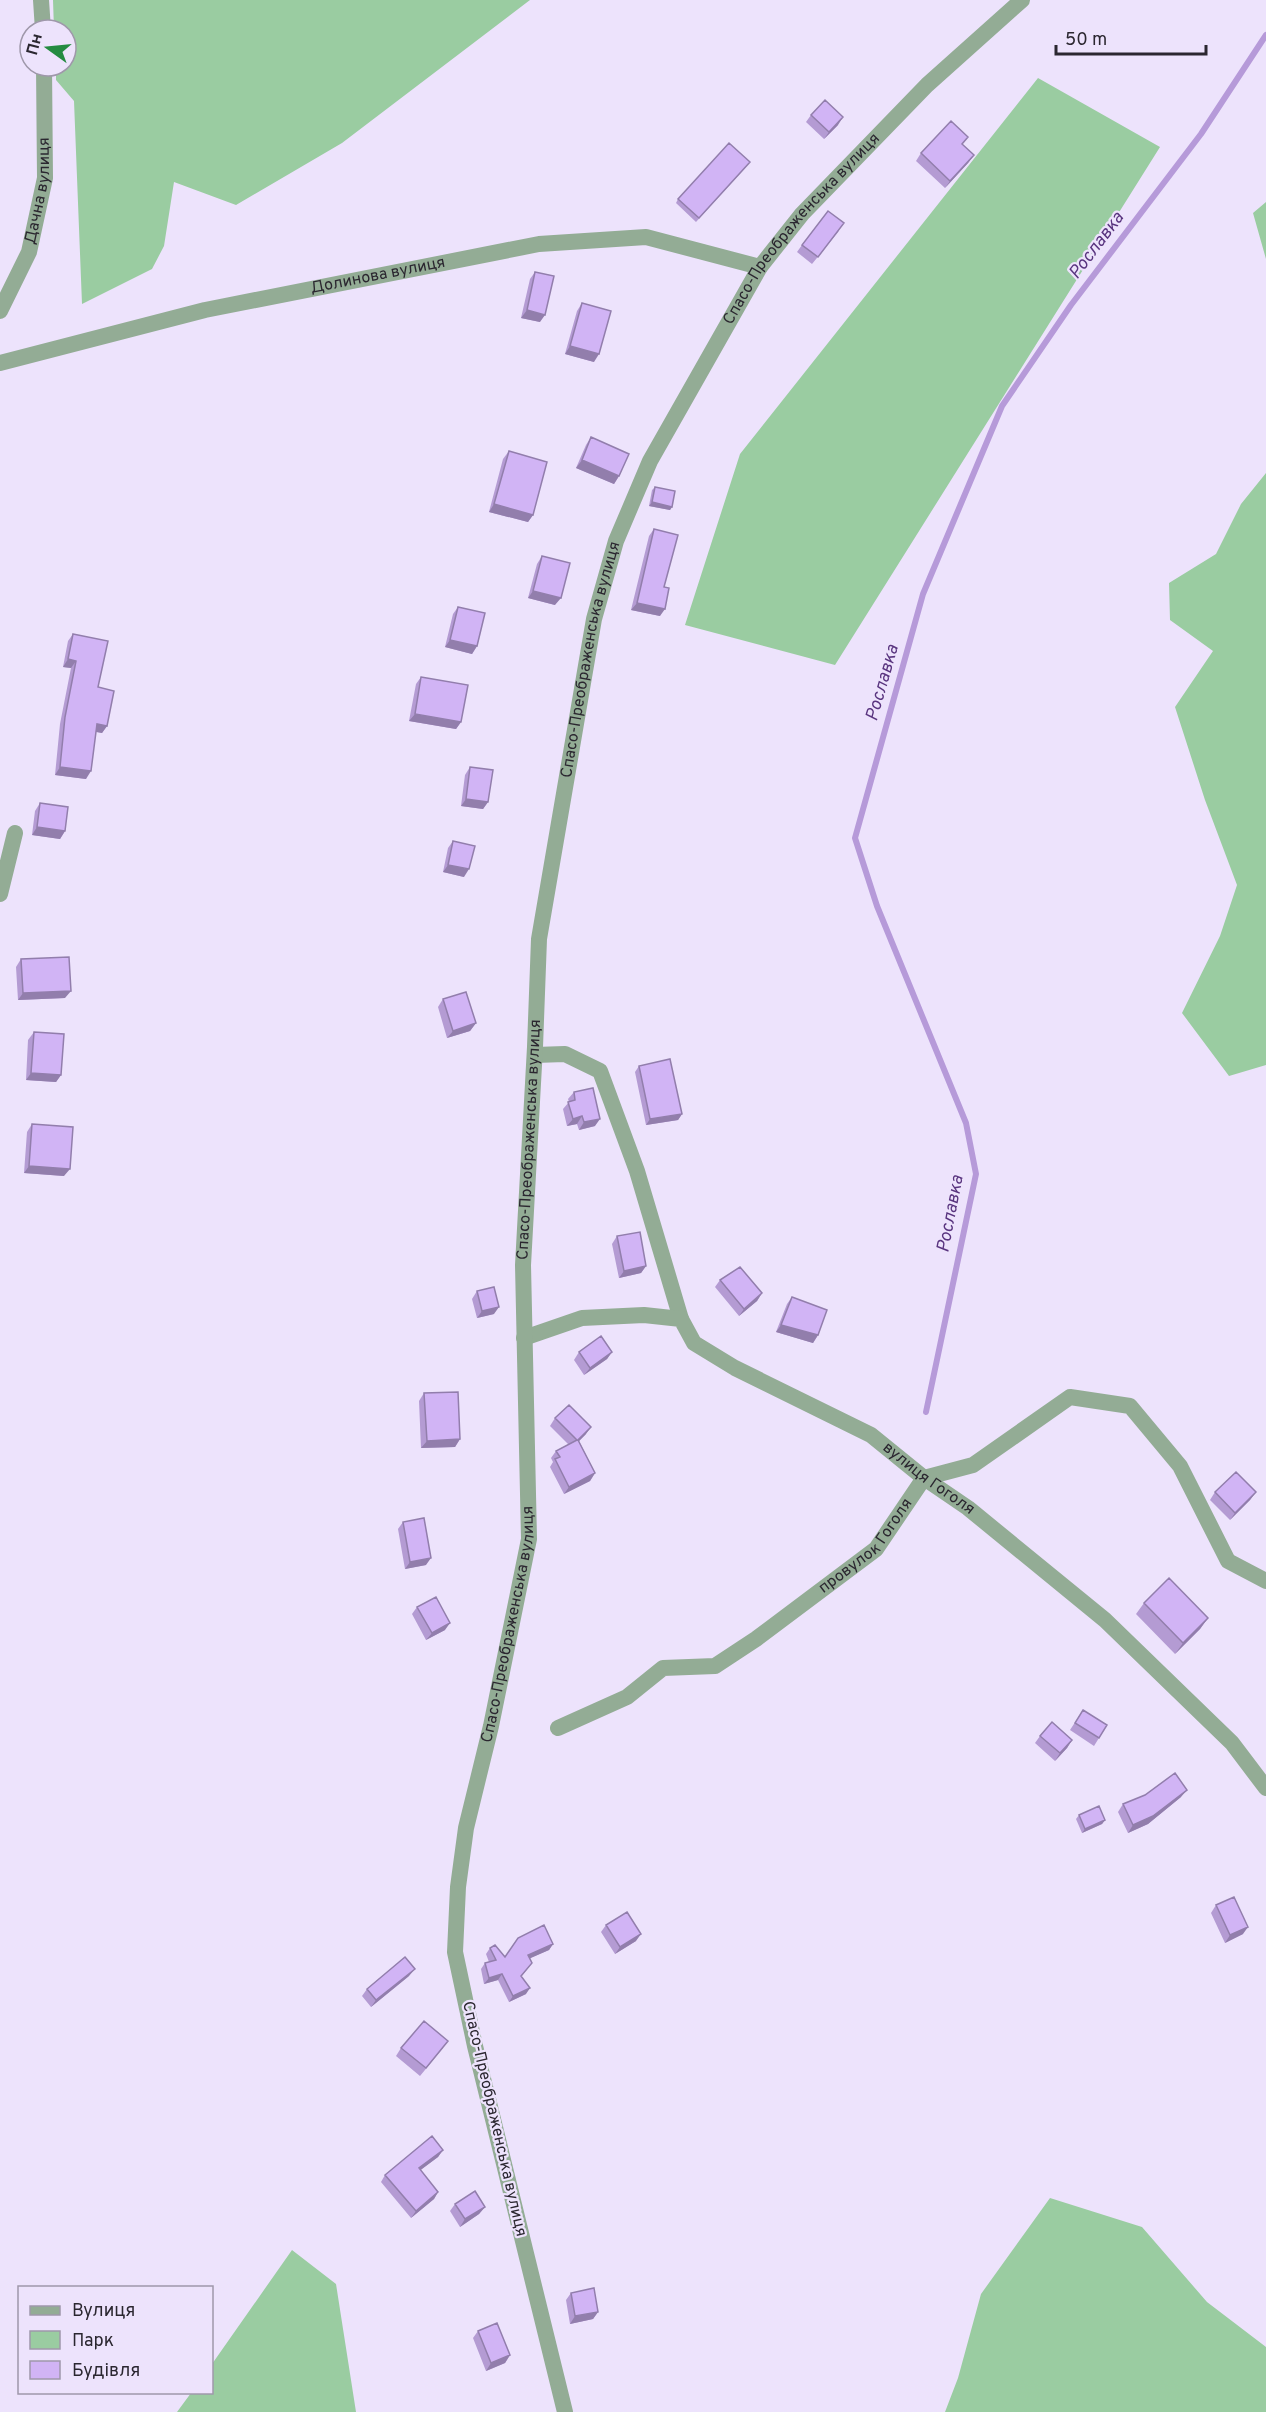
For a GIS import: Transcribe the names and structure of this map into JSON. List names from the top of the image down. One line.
{"streets":{"street":["Дачна вулиця","Спасо-Преображенська вулиця","Долинова вулиця","вулиця Гоголя","провулок Гоголя"]},"crossings":[["Спасо-Преображенська вулиця","Долинова вулиця"],["Спасо-Преображенська вулиця","вулиця Гоголя"],["вулиця Гоголя","провулок Гоголя"]],"water":["Рославка"],"legend":["Вулиця","Парк","Будівля"],"scale_bar":"50 m","north":"left"}
